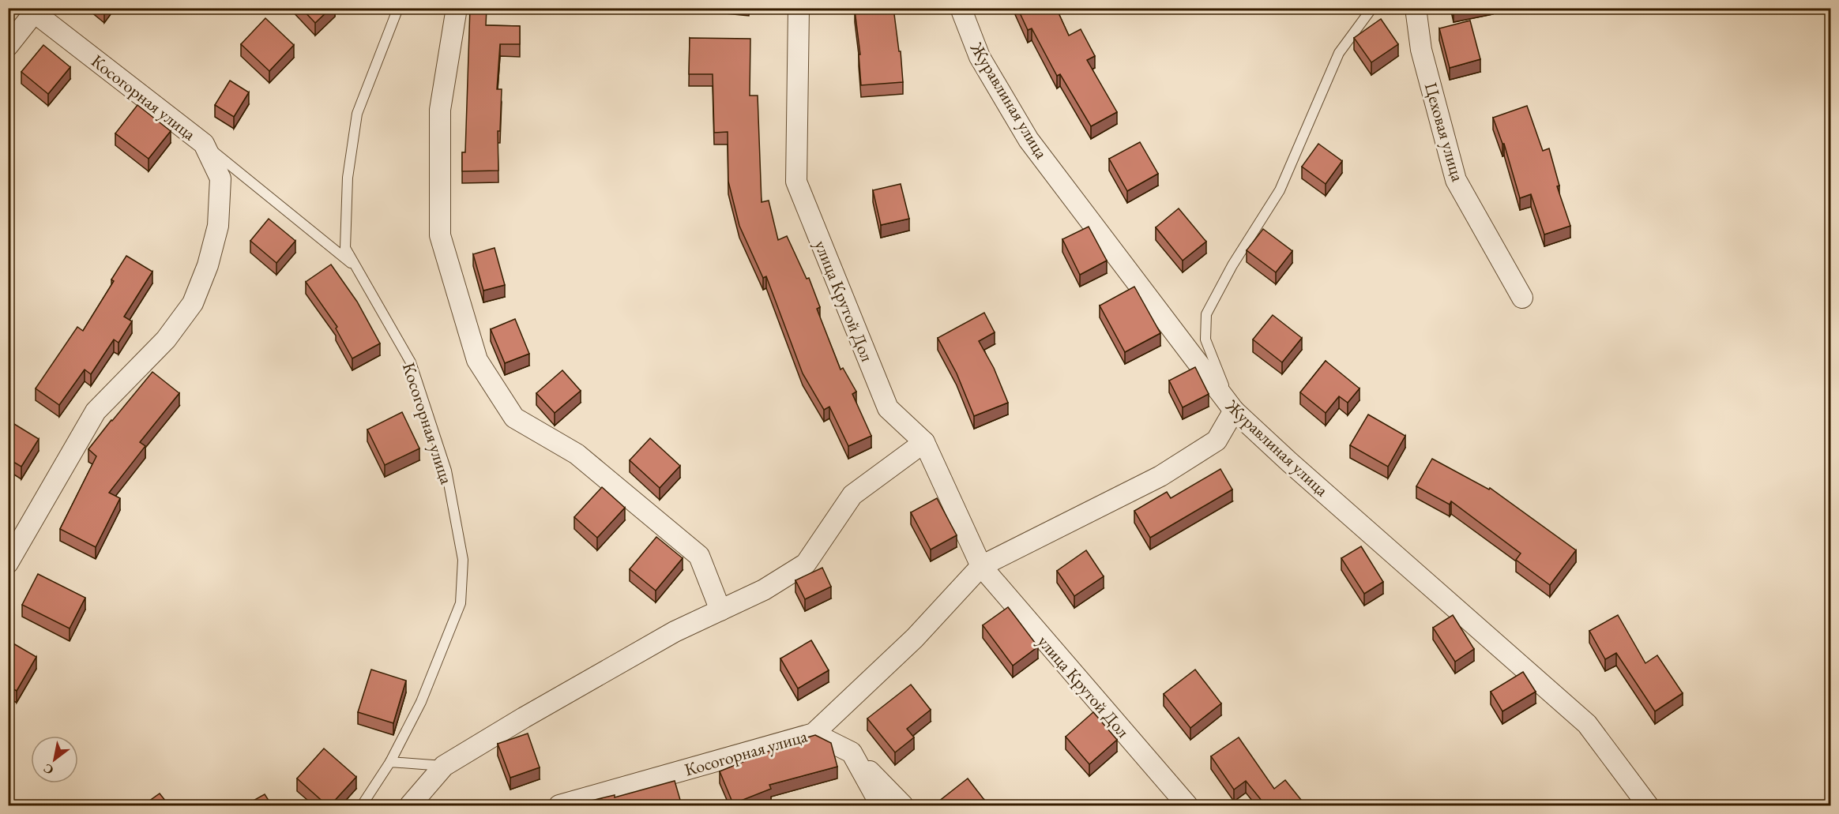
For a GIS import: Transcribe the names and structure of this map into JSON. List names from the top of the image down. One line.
{"streets":{"street":["Косогорная улица","Журавлиная улица","Цеховая улица","улица Крутой Дол"]},"crossings":[["Косогорная улица","улица Крутой Дол"]],"north":"bottom left"}
